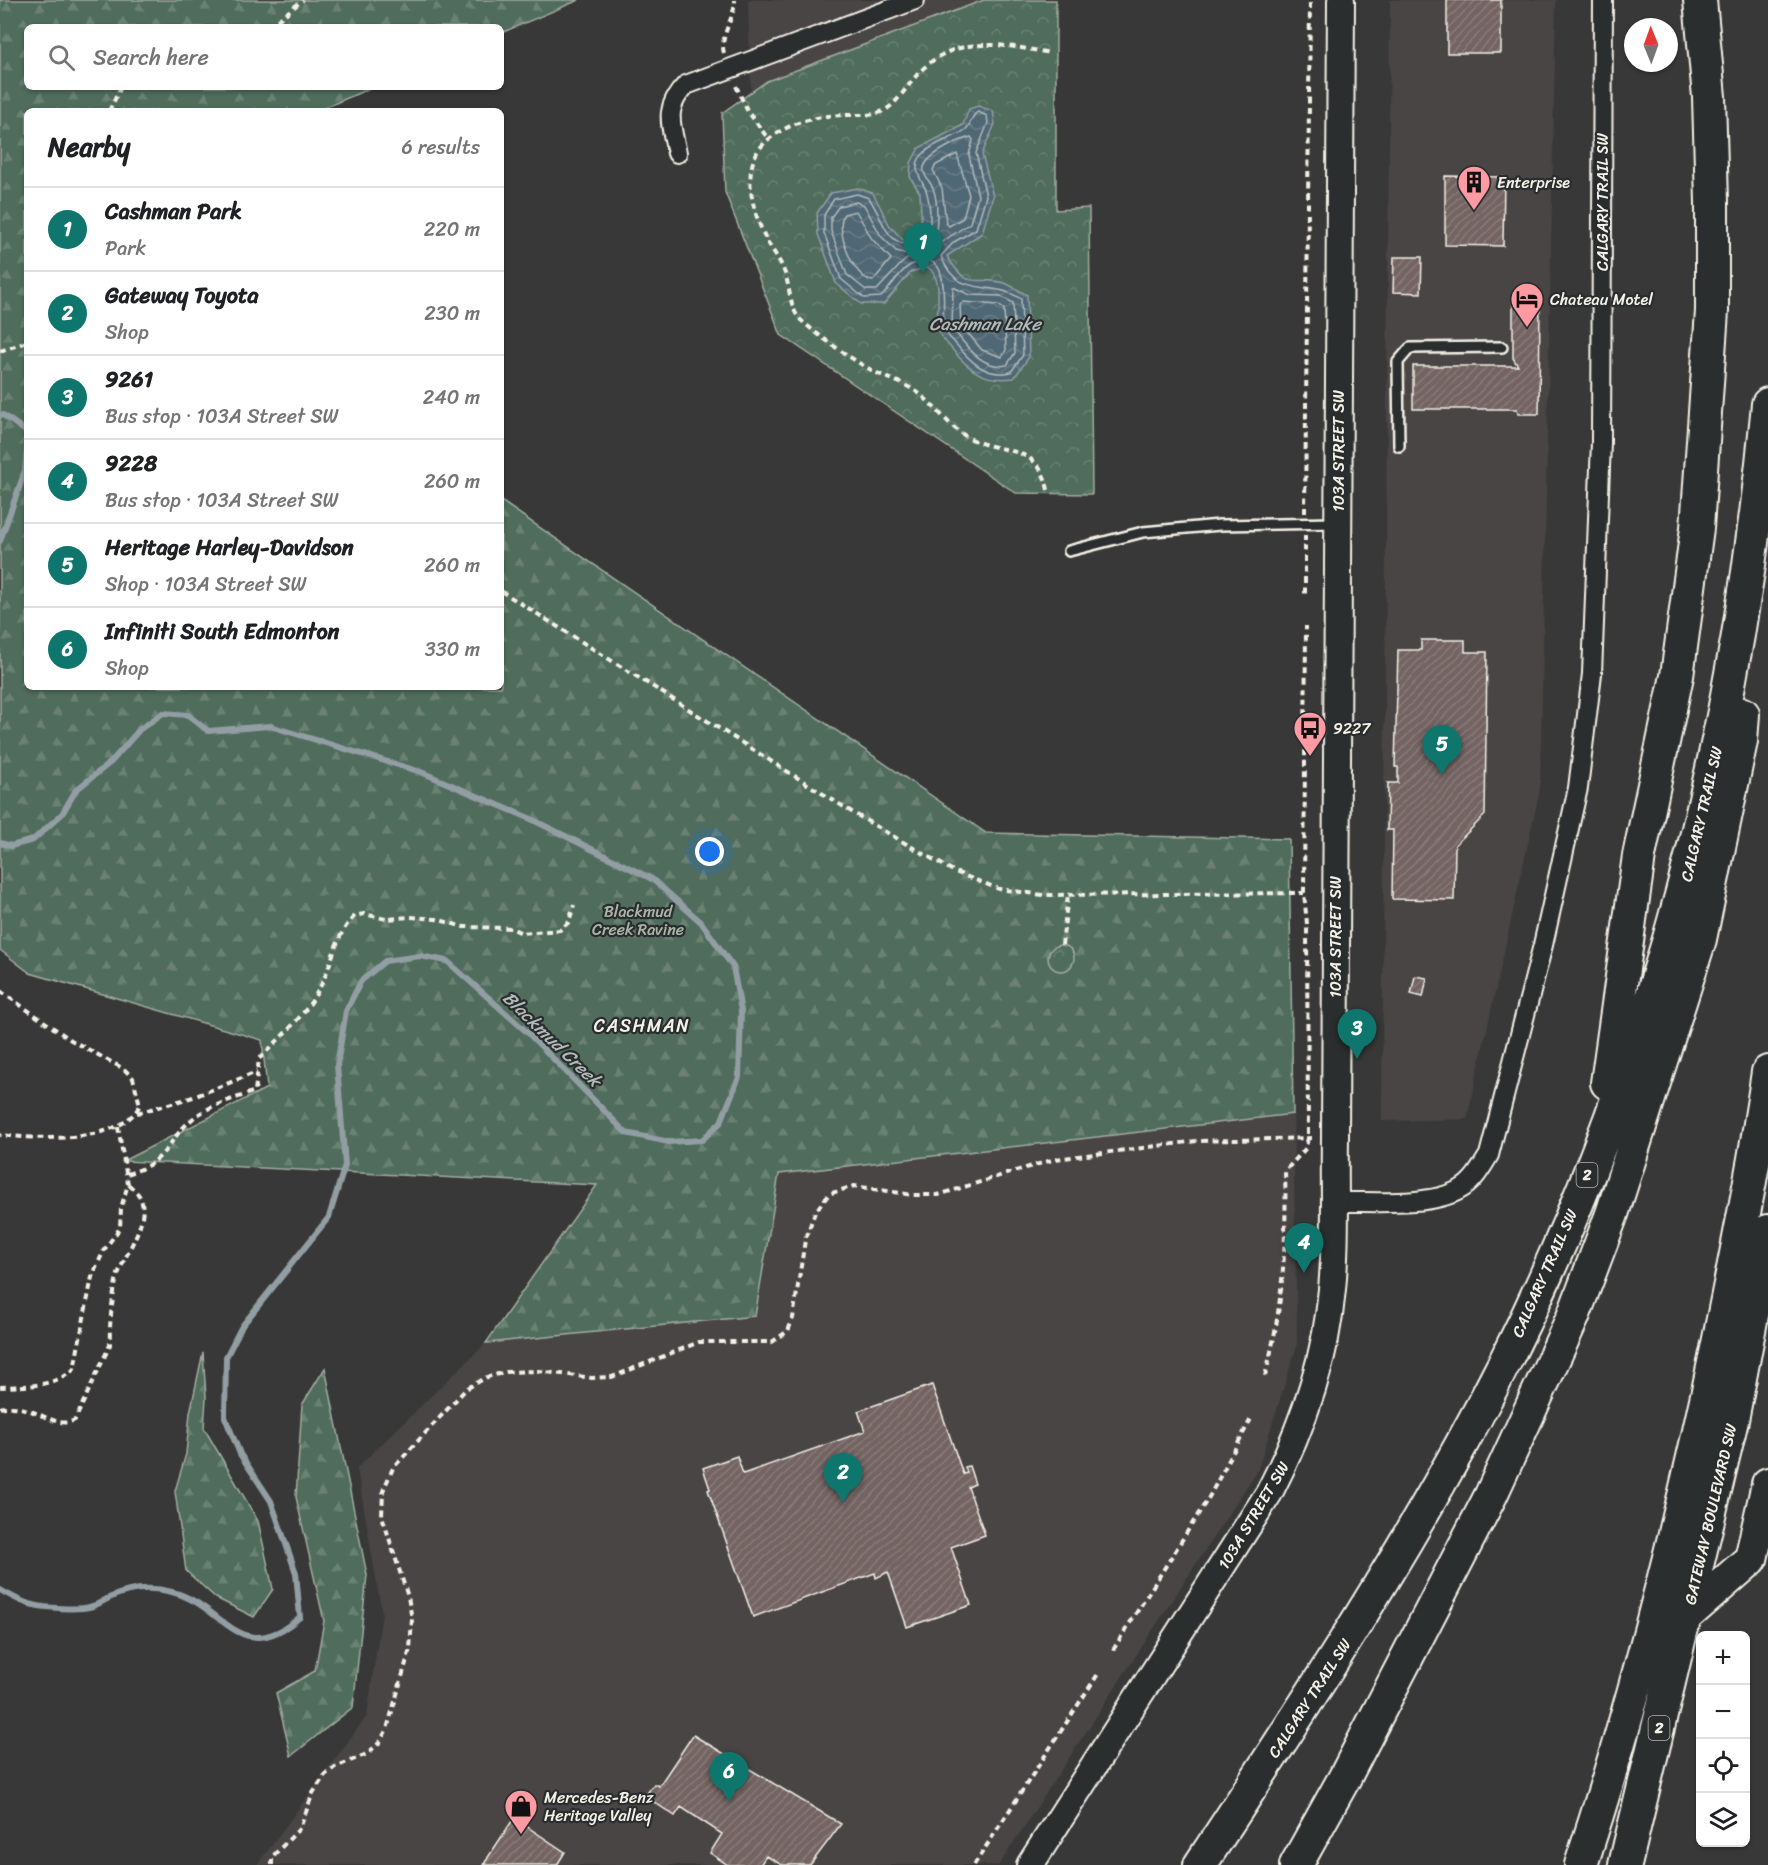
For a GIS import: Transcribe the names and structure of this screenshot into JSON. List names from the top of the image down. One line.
{"streets":{"highway":["CALGARY TRAIL SW","2","GATEWAY BOULEVARD SW"],"street":["103A STREET SW"]},"crossings":[["CALGARY TRAIL SW","103A STREET SW"]],"districts":["CASHMAN"],"water":["Cashman Lake","Blackmud Creek"],"parks":["Blackmud Creek Ravine"],"places":{"building":["Enterprise"],"hotel":["Chateau Motel"],"bus stop":["9227"],"shop":["Mercedes-Benz Heritage Valley"]},"north":"top","page":{"search":"Search here","heading":["Nearby","6 results"],"list":[{"mark":"1","name":"Cashman Park","note":"Park","value":"220 m"},{"mark":"2","name":"Gateway Toyota","note":"Shop","value":"230 m"},{"mark":"3","name":"9261","note":"Bus stop · 103A Street SW","value":"240 m"},{"mark":"4","name":"9228","note":"Bus stop · 103A Street SW","value":"260 m"},{"mark":"5","name":"Heritage Harley-Davidson","note":"Shop · 103A Street SW","value":"260 m"},{"mark":"6","name":"Infiniti South Edmonton","note":"Shop","value":"330 m"}],"pins":["1","5","3","4","2","6"],"map_buttons":["+","−"]}}
